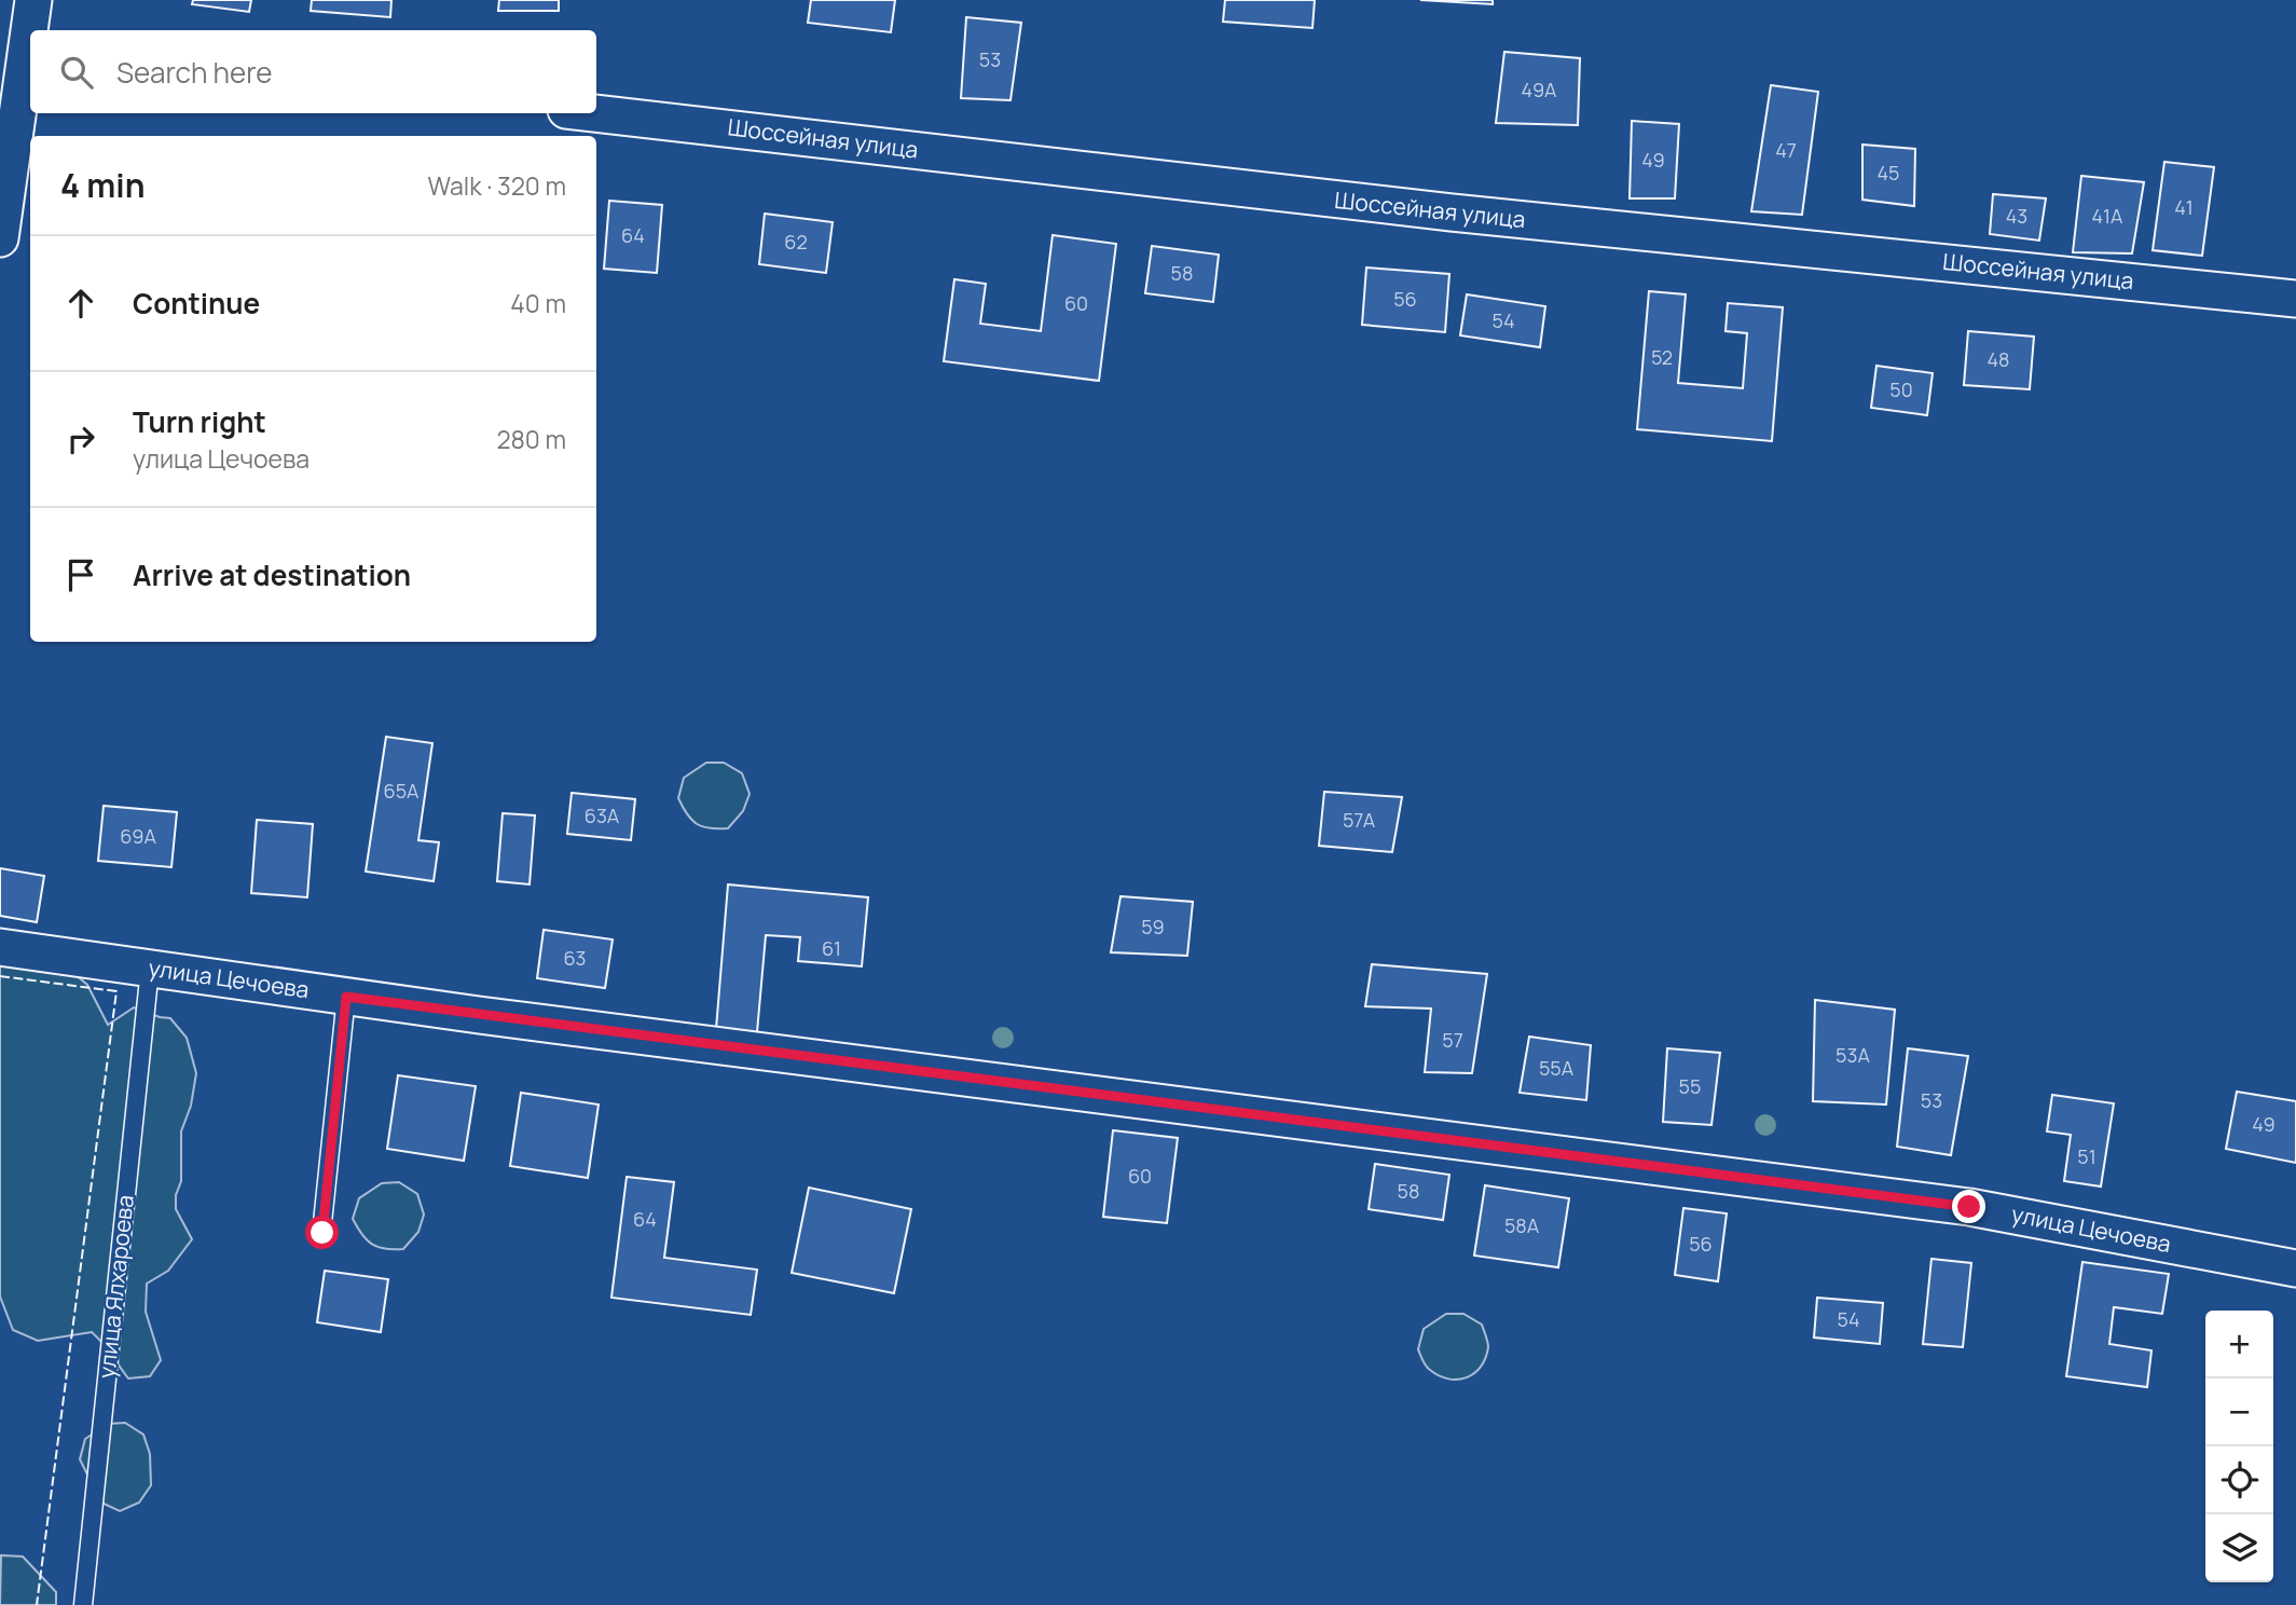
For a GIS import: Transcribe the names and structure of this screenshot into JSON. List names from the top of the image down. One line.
{"streets":{"street":["Шоссейная улица","улица Цечоева"],"lane":["улица Ялхароева"]},"crossings":[["улица Цечоева","улица Ялхароева"]],"house_numbers":["53","49А","47","49","45","41","43","41А","64","62","58","56","60","54","52","48","50","65А","63А","57А","69А","59","61","63","57","53А","55А","55","53","49","51","60","58","64","58А","56","54"],"page":{"search":"Search here","heading":["4 min","Walk · 320 m"],"list":[["Continue","40 m"],["Turn right","улица Цечоева","280 m"],"Arrive at destination"],"map_buttons":["+","−"]}}
